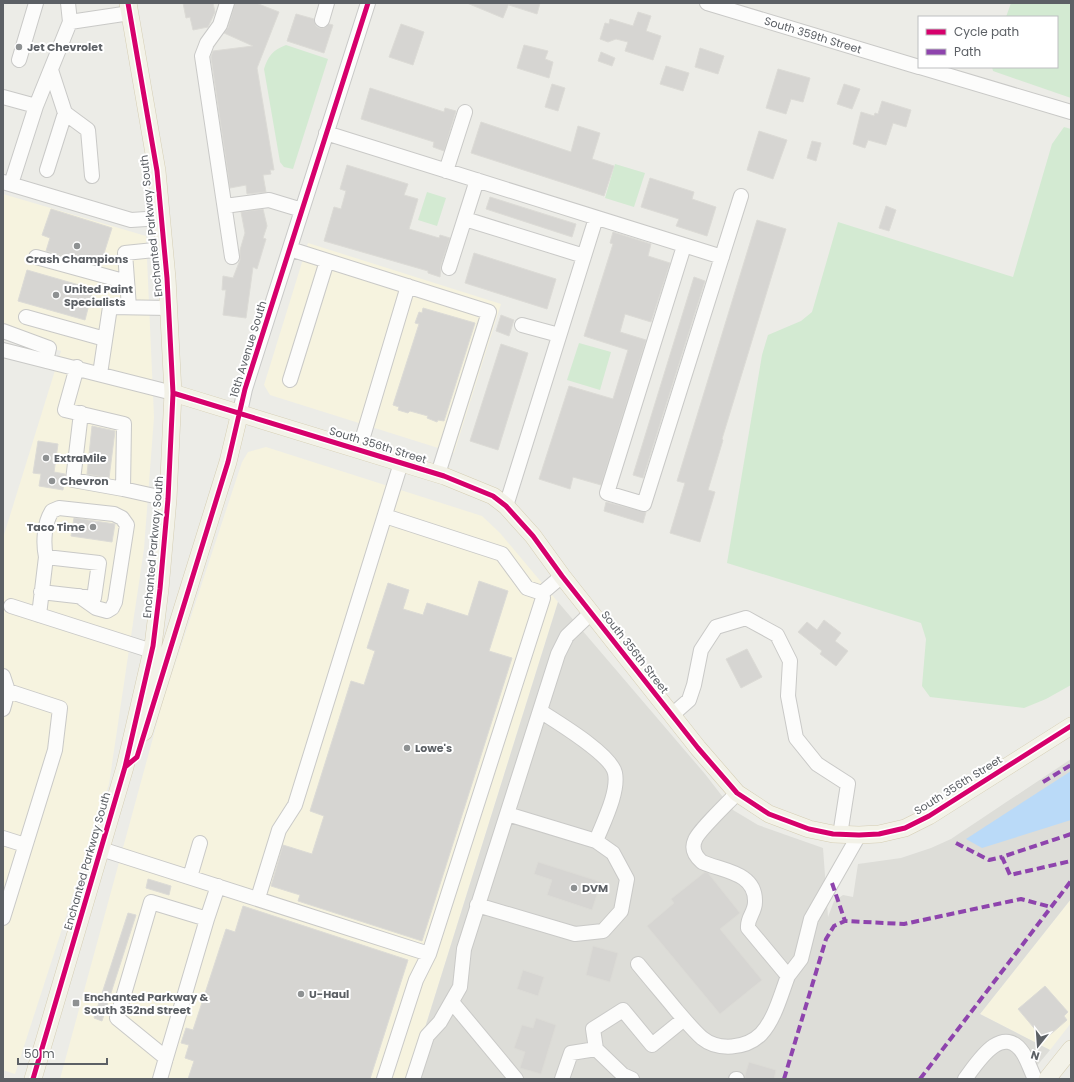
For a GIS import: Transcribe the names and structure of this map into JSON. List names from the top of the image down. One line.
{"streets":{"main road":["Enchanted Parkway South","16th Avenue South","South 356th Street"],"street":["South 359th Street"]},"crossings":[["Enchanted Parkway South","16th Avenue South"],["Enchanted Parkway South","South 356th Street"],["16th Avenue South","South 356th Street"]],"places":{"other":["Jet Chevrolet","Crash Champions","United Paint Specialists","ExtraMile","Chevron","Taco Time","Lowe's","DVM","U-Haul"],"transit":["Enchanted Parkway & South 352nd Street"]},"legend":["Cycle path","Path"],"scale_bar":"50 m","north":"bottom"}
